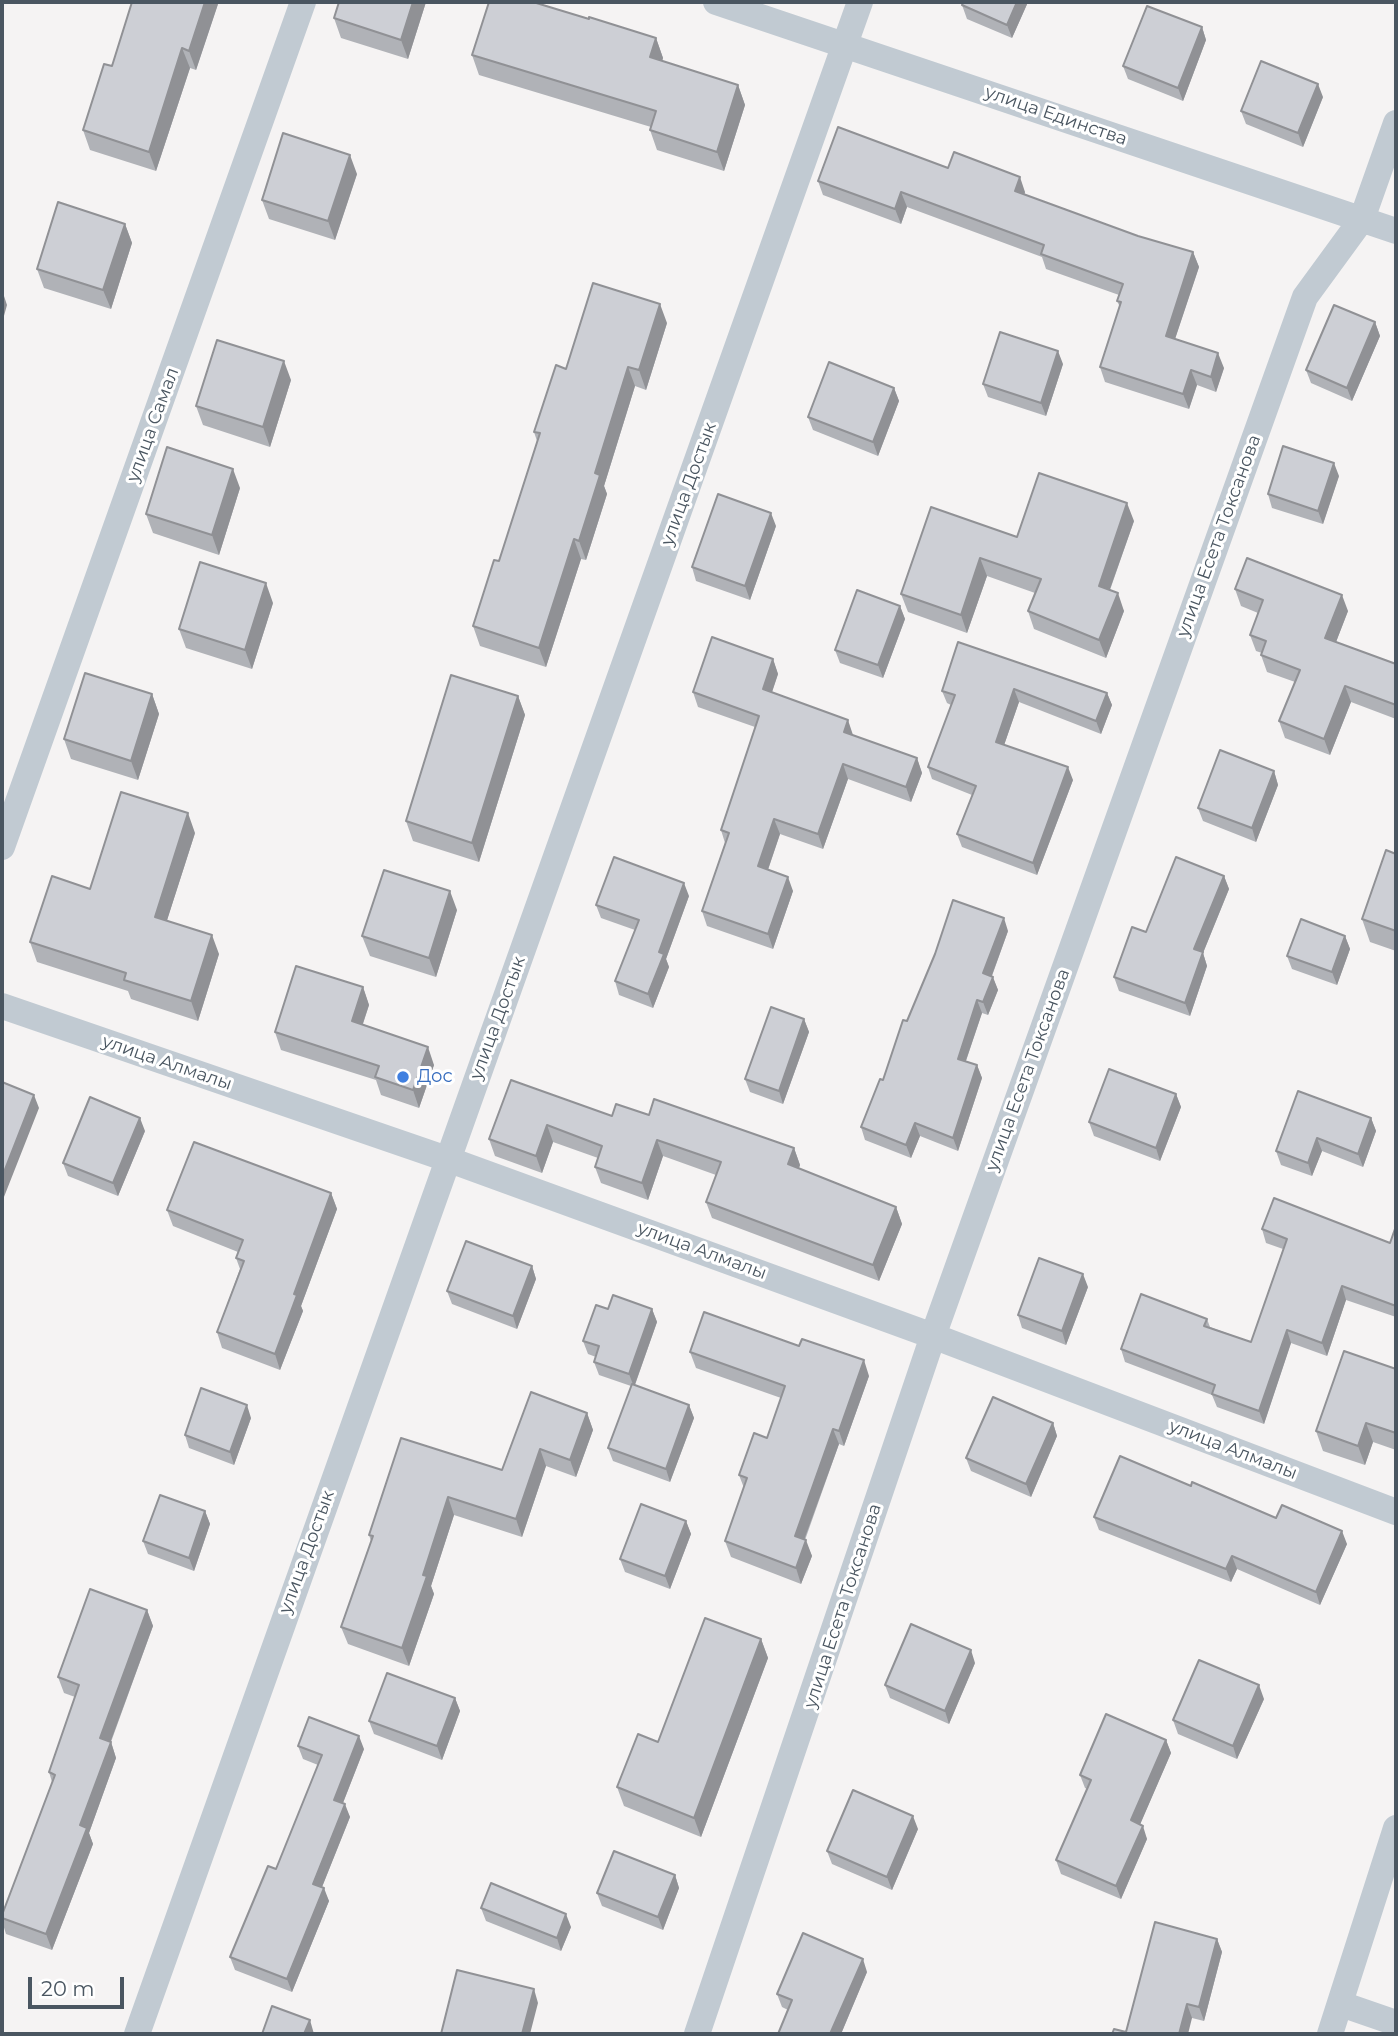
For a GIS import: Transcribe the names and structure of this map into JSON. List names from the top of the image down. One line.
{"streets":{"street":["улица Единства","улица Самал","улица Достык","улица Есета Токсанова","улица Алмалы"]},"crossings":[["улица Единства","улица Достык"],["улица Единства","улица Есета Токсанова"],["улица Достык","улица Алмалы"],["улица Есета Токсанова","улица Алмалы"]],"places":["Дос"],"scale_bar":"20 m"}
